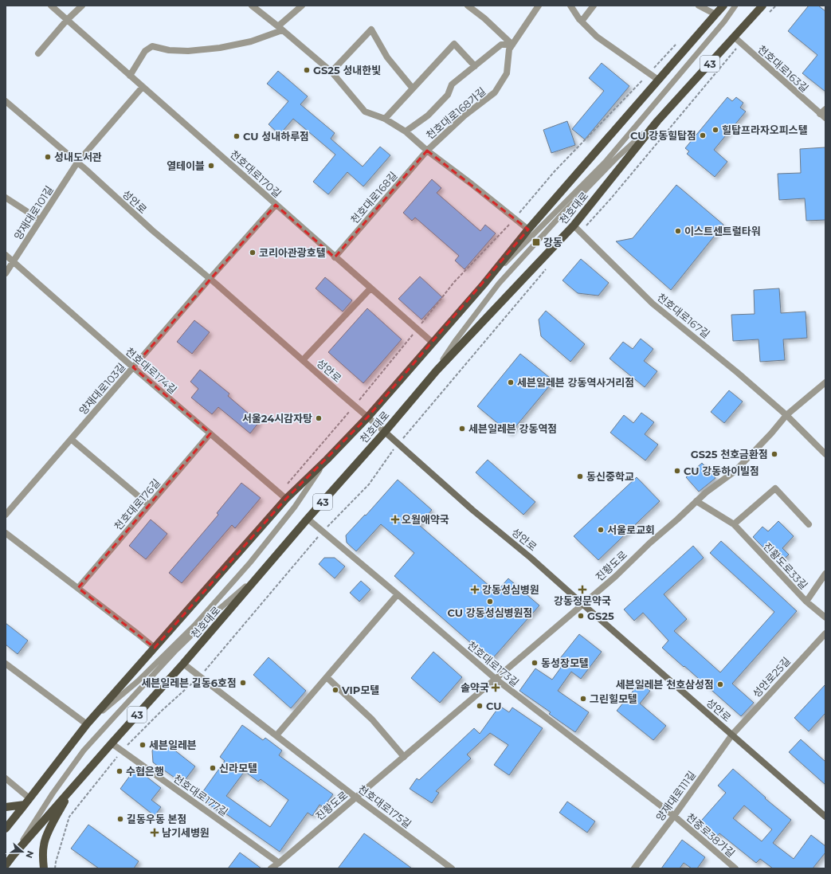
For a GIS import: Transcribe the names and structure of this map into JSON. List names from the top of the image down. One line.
{"streets":{"main road":["43","성안로","천호대로"],"street":["천호대로163길","천호대로168가길","천호대로170길","천호대로168길","양재대로101길","천호대로167길","천호대로174길","양재대로103길","천호대로176길","진황도로","진황도로33길","천호대로173길","성안로25길","천호대로177길","양재대로111길","천호대로175길","천중로38가길"]},"crossings":[["천호대로163길","천호대로"],["천호대로168가길","천호대로168길"],["천호대로170길","천호대로168길"],["천호대로170길","천호대로"],["성안로","천호대로"],["성안로","양재대로101길"],["성안로","양재대로103길"],["성안로","진황도로"],["성안로","성안로25길"],["성안로","양재대로111길"],["천호대로","천호대로167길"],["천호대로","천호대로174길"],["천호대로","천호대로173길"],["천호대로","천호대로177길"],["천호대로","천호대로175길"],["양재대로101길","천호대로174길"],["천호대로167길","진황도로"],["천호대로174길","양재대로103길"],["천호대로174길","천호대로176길"],["진황도로","진황도로33길"],["진황도로","천호대로173길"],["진황도로","천호대로177길"],["진황도로","천호대로175길"],["천호대로173길","양재대로111길"],["천호대로173길","천중로38가길"],["성안로25길","양재대로111길"],["양재대로111길","천중로38가길"]],"places":{"other":["GS25 성내한빛","힐탑프라자오피스텔","CU 강동힐탑점","CU 성내하루점","성내도서관","열테이블","이스트센트럴타워","코리아관광호텔","세븐일레븐 강동역사거리점","서울24시감자탕","세븐일레븐 강동역점","GS25 천호금환점","CU 강동하이빌점","동신중학교","서울로교회","CU 강동성심병원점","GS25","동성장모텔","세븐일레븐 길동6호점","세븐일레븐 천호삼성점","VIP모텔","그린힐모텔","CU","세븐일레븐","신라모텔","수협은행","길동우동 본점"],"transit":["강동"],"health":["오월애약국","강동성심병원","강동정문약국","솔약국","남기세병원"]},"north":"right"}
